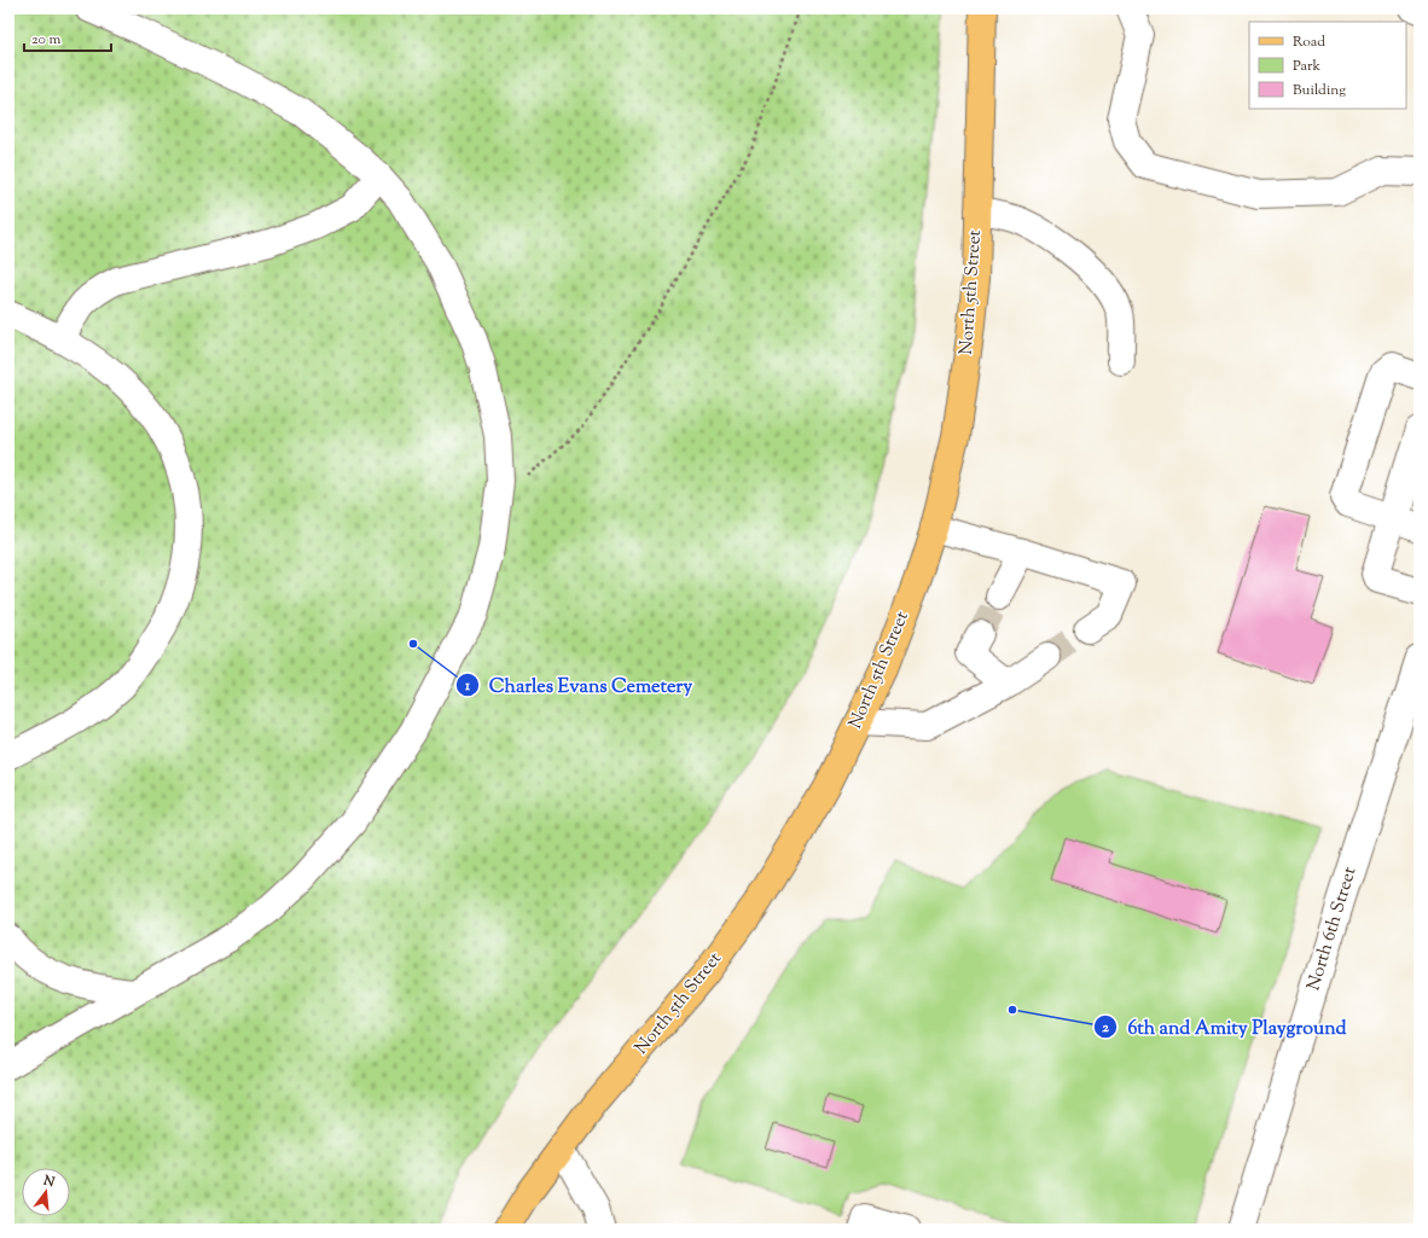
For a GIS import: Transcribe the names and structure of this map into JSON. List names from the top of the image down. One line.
{"streets":{"main road":["North 5th Street"],"street":["North 6th Street"]},"places":["Charles Evans Cemetery","6th and Amity Playground"],"legend":["Road","Park","Building"],"scale_bar":"20 m","north":"top"}
